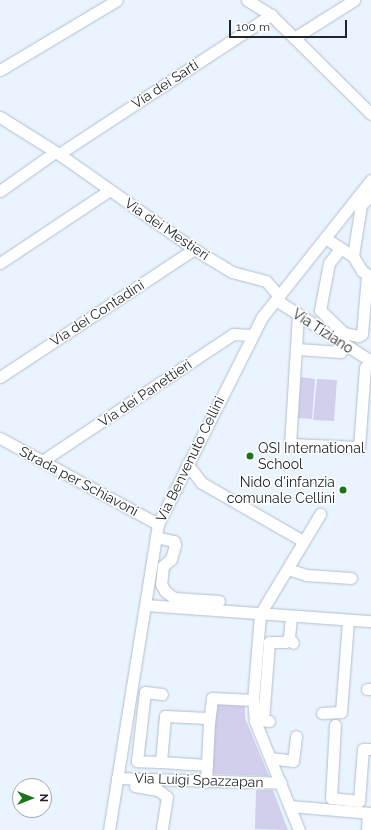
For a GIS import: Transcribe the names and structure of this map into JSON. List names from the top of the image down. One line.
{"streets":{"street":["Via dei Sarti","Via dei Mestieri","Via dei Contadini","Via Tiziano","Via dei Panettieri","Via Benvenuto Cellini","Strada per Schiavoni","Via Luigi Spazzapan"]},"crossings":[["Via dei Sarti","Via dei Mestieri"],["Via dei Mestieri","Via dei Contadini"],["Via dei Mestieri","Via Tiziano"],["Via dei Mestieri","Via Benvenuto Cellini"],["Via Tiziano","Via Benvenuto Cellini"],["Via dei Panettieri","Via Benvenuto Cellini"],["Via dei Panettieri","Strada per Schiavoni"],["Via Benvenuto Cellini","Strada per Schiavoni"],["Via Benvenuto Cellini","Via Luigi Spazzapan"]],"places":["QSI International School","Nido d'infanzia comunale Cellini"],"scale_bar":"100 m","north":"right"}
